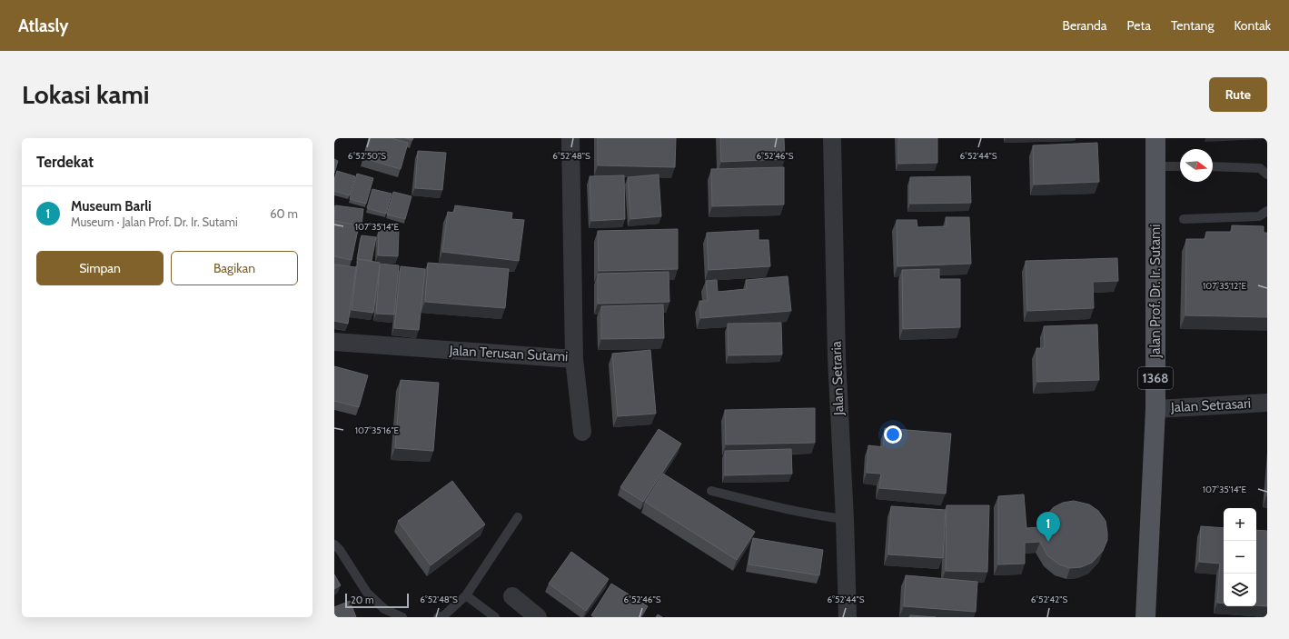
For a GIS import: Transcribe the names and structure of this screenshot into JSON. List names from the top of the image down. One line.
{"streets":{"main road":["Jalan Prof. Dr. Ir. Sutami","1368"],"street":["Jalan Terusan Sutami","Jalan Setraria","Jalan Setrasari"]},"crossings":[["Jalan Prof. Dr. Ir. Sutami","Jalan Setrasari"]],"scale_bar":"20 m","north":"right","page":{"header":"Atlasly","nav":["Beranda","Peta","Tentang","Kontak"],"buttons":["Rute",["Simpan","Bagikan"]],"title":"Lokasi kami","heading":"Terdekat","list":[{"mark":"1","name":"Museum Barli","note":"Museum · Jalan Prof. Dr. Ir. Sutami","value":"60 m"}],"map_buttons":["+","−"],"pins":"1","scale":"20 m"},"coordinates":["6°52'50\"S","6°52'48\"S","6°52'46\"S","6°52'44\"S","107°35'14\"E","107°35'12\"E","107°35'16\"E","6°52'42\"S"]}
